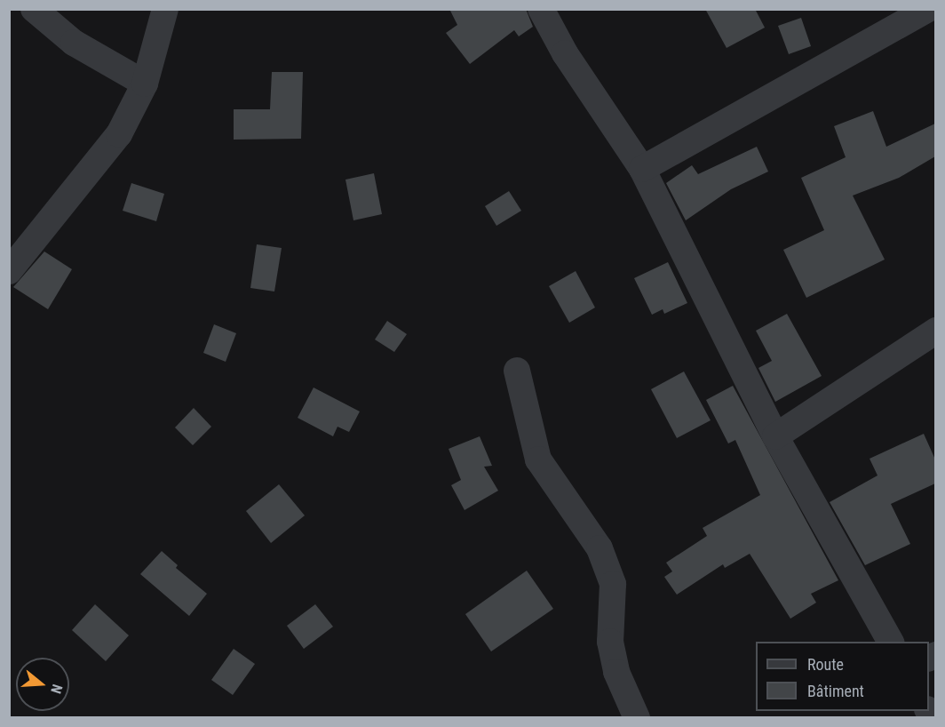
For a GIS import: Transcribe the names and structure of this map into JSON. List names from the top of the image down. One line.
{"legend":["Route","Bâtiment"],"north":"right"}
